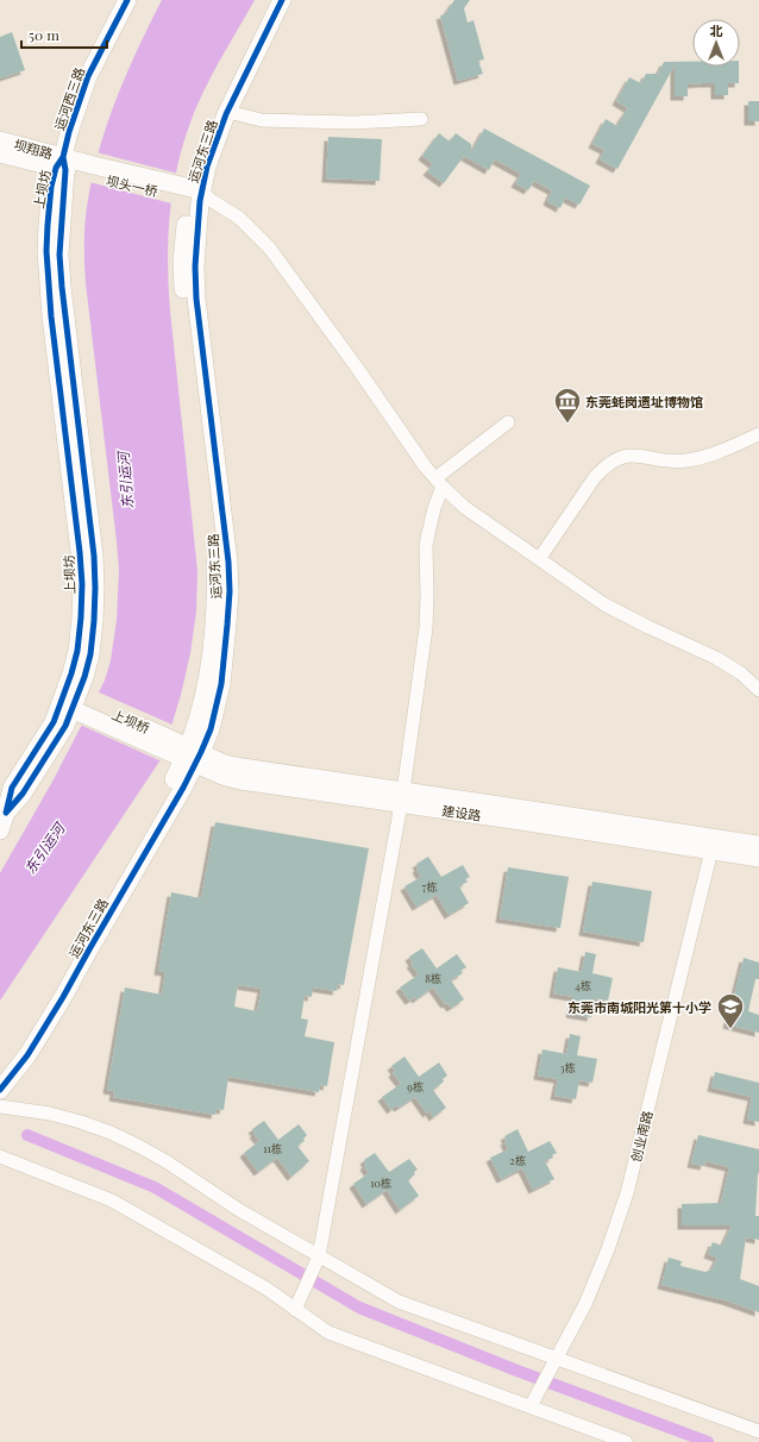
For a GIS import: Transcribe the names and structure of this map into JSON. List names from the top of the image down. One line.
{"streets":{"street":["运河西三路","坝翔路","运河东三路","坝头一桥","上坝坊","上坝桥","建设路","创业南路"]},"crossings":[["运河西三路","坝翔路"],["运河西三路","上坝坊"],["坝翔路","坝头一桥"],["坝翔路","上坝坊"],["运河东三路","坝头一桥"],["运河东三路","上坝桥"],["运河东三路","建设路"],["上坝坊","上坝桥"],["上坝桥","建设路"],["建设路","创业南路"]],"water":["东引运河"],"places":{"museum":["东莞蚝岗遗址博物馆"],"school or university":["东莞市南城阳光第十小学"]},"house_numbers":["7栋","8栋","4栋","3栋","9栋","11栋","2栋","10栋"],"scale_bar":"50 m","north":"top"}
